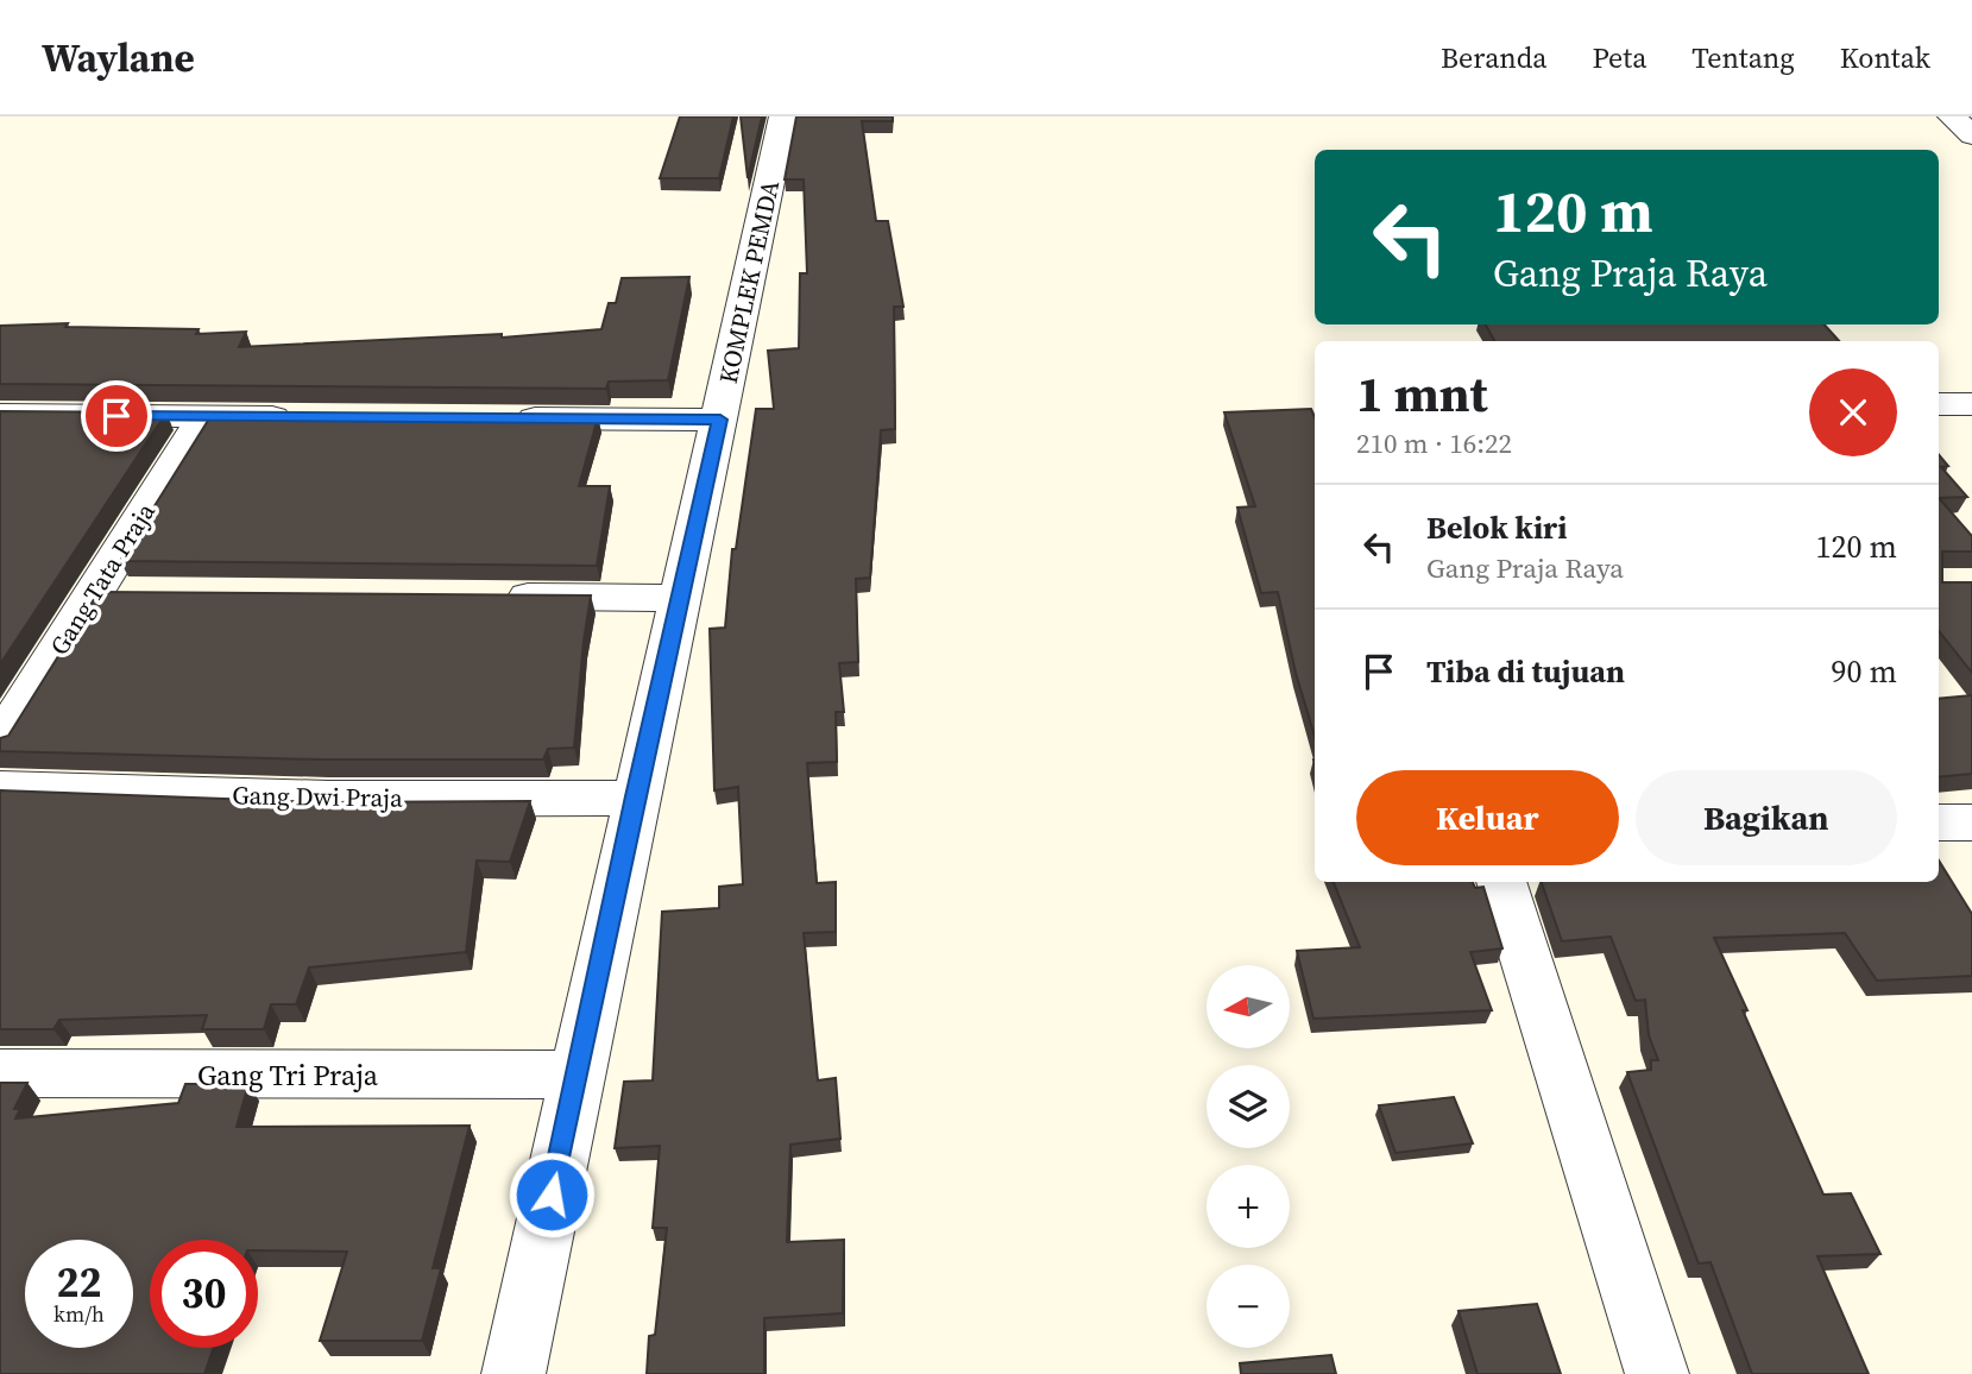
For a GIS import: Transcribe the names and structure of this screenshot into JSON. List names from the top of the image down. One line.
{"streets":{"street":["KOMPLEK PEMDA","Gang Tata Praja","Gang Dwi Praja","Gang Tri Praja"]},"crossings":[["KOMPLEK PEMDA","Gang Dwi Praja"],["KOMPLEK PEMDA","Gang Tri Praja"]],"north":"left","page":{"header":"Waylane","nav":["Beranda","Peta","Tentang","Kontak"],"turn":["120 m","Gang Praja Raya"],"heading":["1 mnt","210 m · 16:22"],"list":[{"name":"Belok kiri","note":"Gang Praja Raya","value":"120 m"},{"name":"Tiba di tujuan","value":"90 m"}],"buttons":["Keluar","Bagikan"],"map_buttons":["+","−"],"speed":"22 km/h","limit":"30"}}
